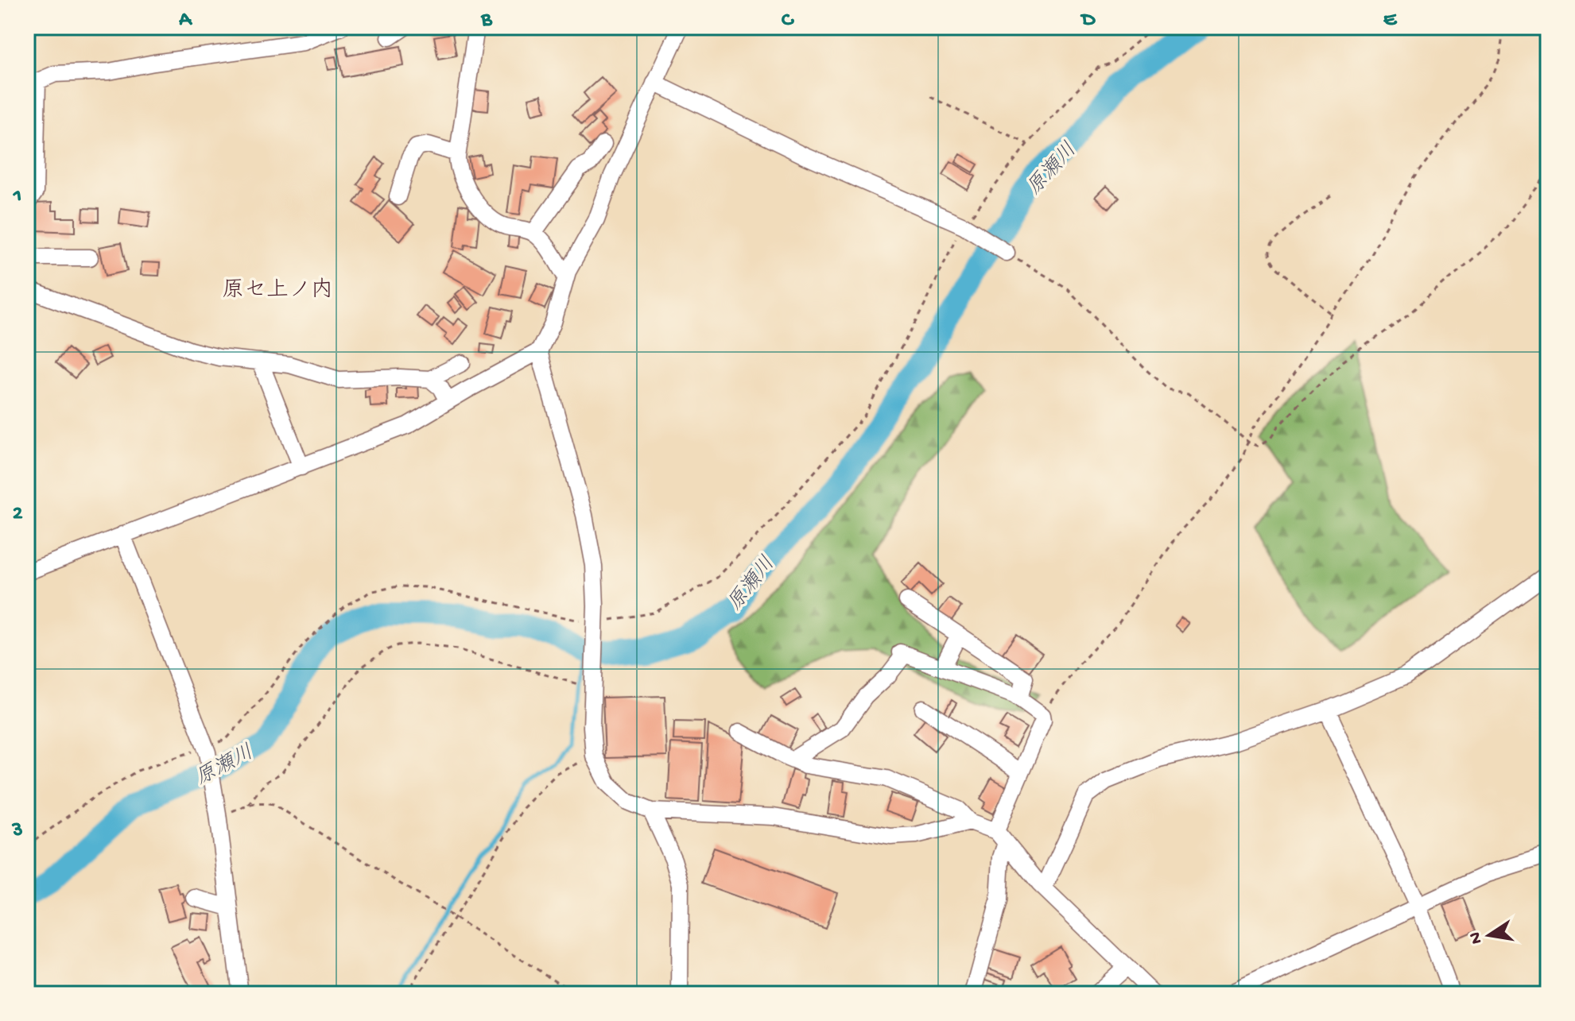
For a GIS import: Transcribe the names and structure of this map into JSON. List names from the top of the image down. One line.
{"districts":["原セ上ノ内"],"water":["原瀬川"],"north":"left","grid":{"columns":["A","B","C","D","E"],"rows":["1","2","3"]}}
